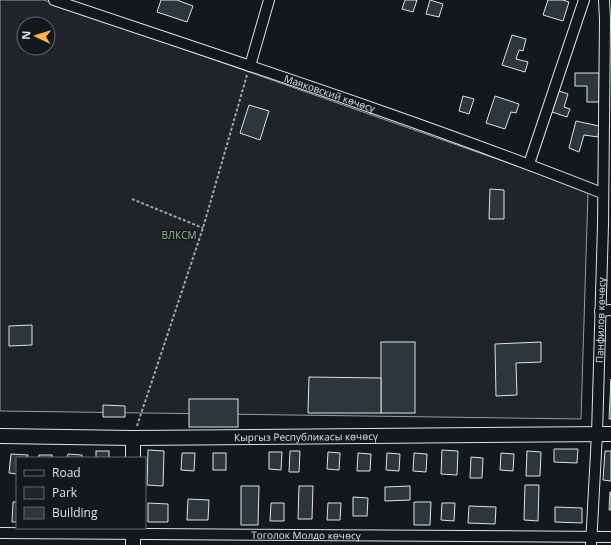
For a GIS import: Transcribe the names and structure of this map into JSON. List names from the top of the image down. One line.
{"streets":{"main road":["Кыргыз Республикасы көчөсү"],"street":["Маяковский көчөсү","Панфилов көчөсү","Тоголок Молдо көчөсү"]},"crossings":[["Маяковский көчөсү","Панфилов көчөсү"],["Панфилов көчөсү","Кыргыз Республикасы көчөсү"],["Панфилов көчөсү","Тоголок Молдо көчөсү"]],"parks":["ВЛКСМ"],"legend":["Road","Park","Building"],"north":"left"}
